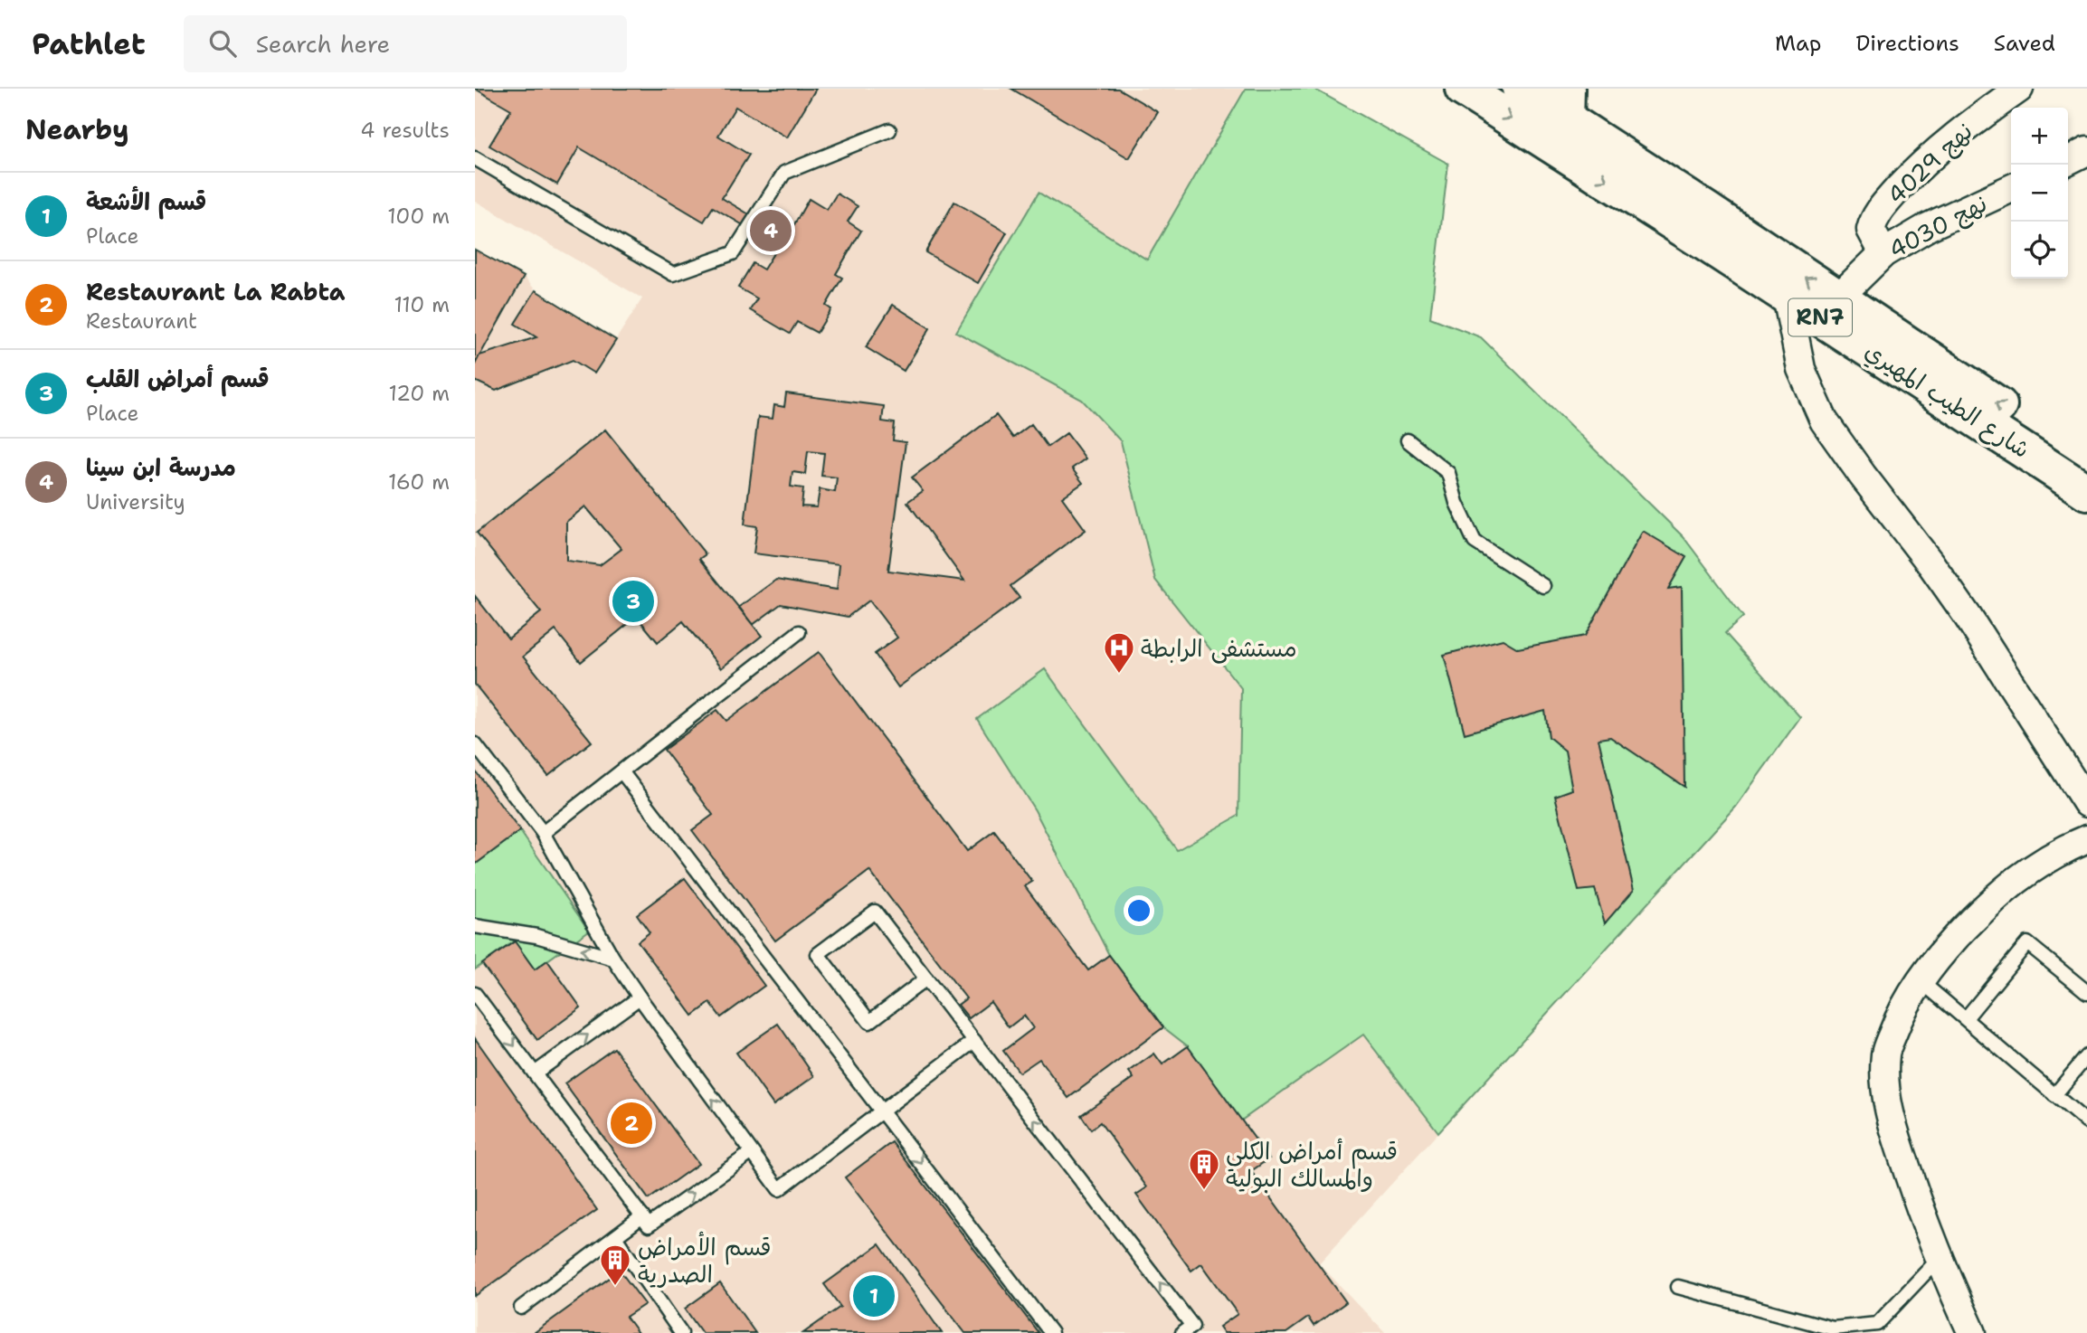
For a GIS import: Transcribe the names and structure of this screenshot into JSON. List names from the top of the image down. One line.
{"streets":{"main road":["RN7","شارع الطيب المهيري"],"street":["نهج 4029","نهج 4030"]},"crossings":[["نهج 4029","نهج 4030"],["نهج 4030","شارع الطيب المهيري"],["RN7","شارع الطيب المهيري"]],"places":{"hospital":["مستشفى الرابطة"],"building":["قسم أمراض الكلى والمسالك البولية","قسم الأمراض الصدرية"]},"page":{"header":"Pathlet","search":"Search here","nav":["Map","Directions","Saved"],"heading":["Nearby","4 results"],"map_buttons":["+","−"],"list":[{"mark":"1","name":"قسم الأشعة","note":"Place","value":"100 m"},{"mark":"2","name":"Restaurant La Rabta","note":"Restaurant","value":"110 m"},{"mark":"3","name":"قسم أمراض القلب","note":"Place","value":"120 m"},{"mark":"4","name":"مدرسة ابن سينا","note":"University","value":"160 m"}],"pins":["4","3","2","1"]}}
